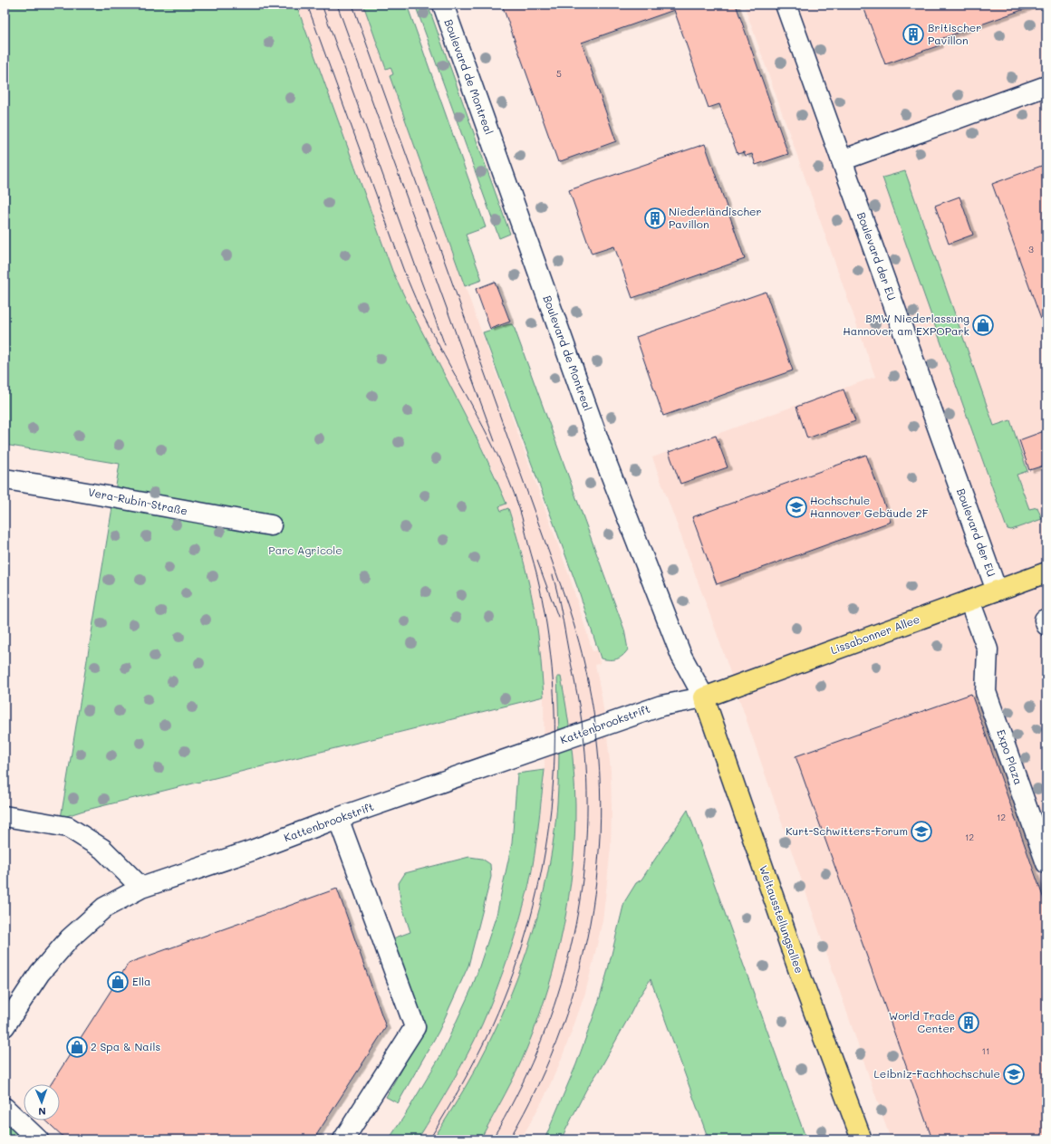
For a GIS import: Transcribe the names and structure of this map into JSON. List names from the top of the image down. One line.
{"streets":{"main road":["Lissabonner Allee","Weltausstellungsallee"],"street":["Boulevard de Montreal","Boulevard der EU","Vera-Rubin-Straße","Kattenbrookstrift","Expo Plaza"]},"crossings":[["Boulevard de Montreal","Lissabonner Allee"],["Boulevard de Montreal","Kattenbrookstrift"],["Boulevard de Montreal","Weltausstellungsallee"],["Boulevard der EU","Lissabonner Allee"],["Lissabonner Allee","Kattenbrookstrift"],["Lissabonner Allee","Expo Plaza"],["Lissabonner Allee","Weltausstellungsallee"],["Kattenbrookstrift","Weltausstellungsallee"]],"parks":["Parc Agricole"],"places":{"building":["Britischer Pavillon","Niederländischer Pavillon","World Trade Center"],"shop":["BMW Niederlassung Hannover am EXPOPark","Ella","2 Spa & Nails"],"school or university":["Hochschule Hannover Gebäude 2F","Kurt-Schwitters-Forum","Leibniz-Fachhochschule"]},"house_numbers":["5","3","12","12","11"],"north":"bottom"}
